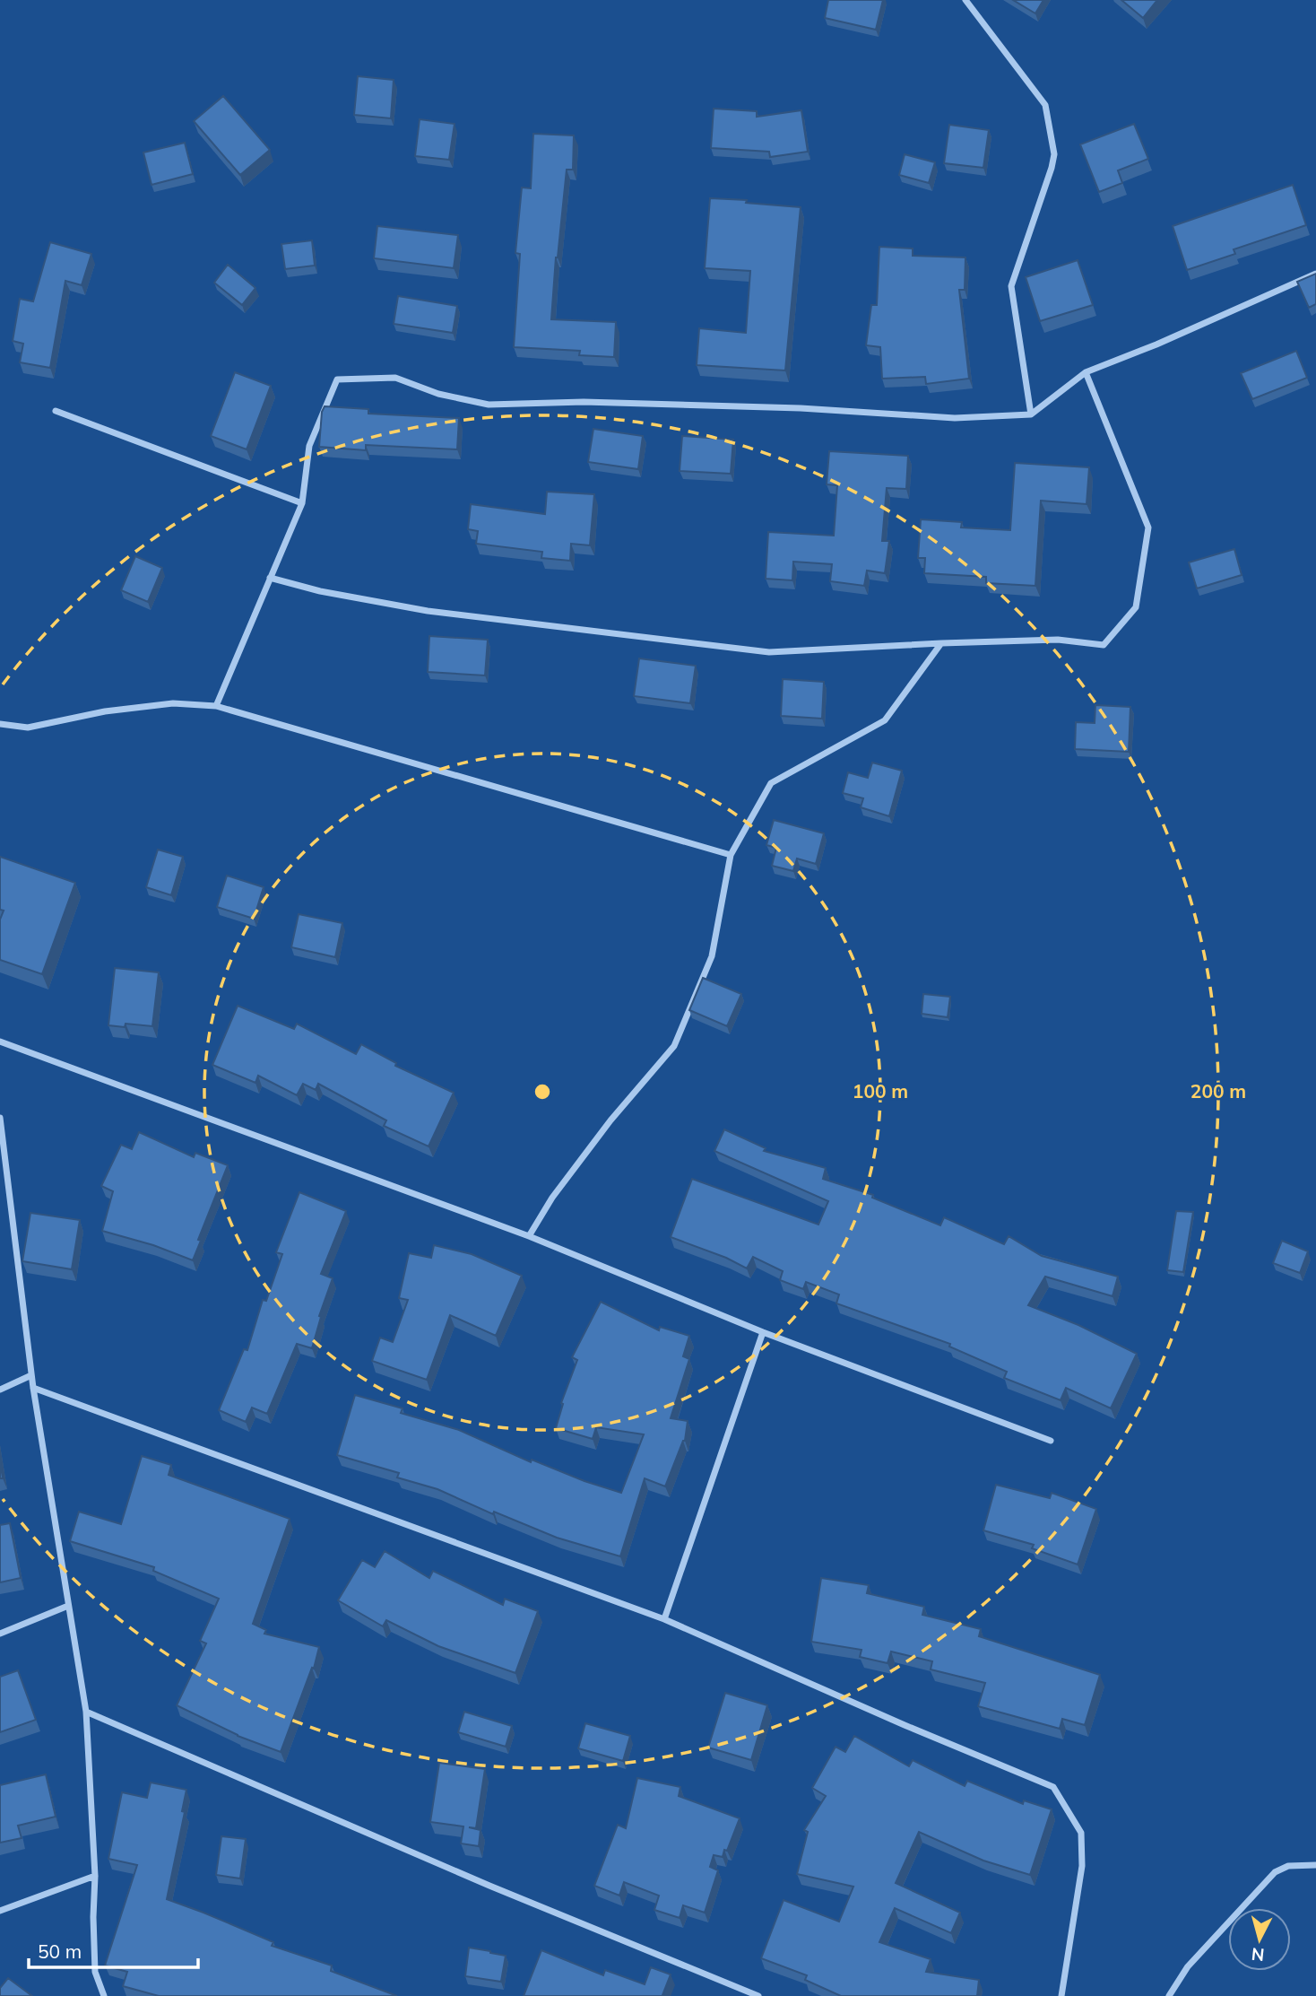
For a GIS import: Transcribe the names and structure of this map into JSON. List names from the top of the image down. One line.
{"scale_bar":"50 m","north":"bottom","rings":["100 m","200 m"]}
